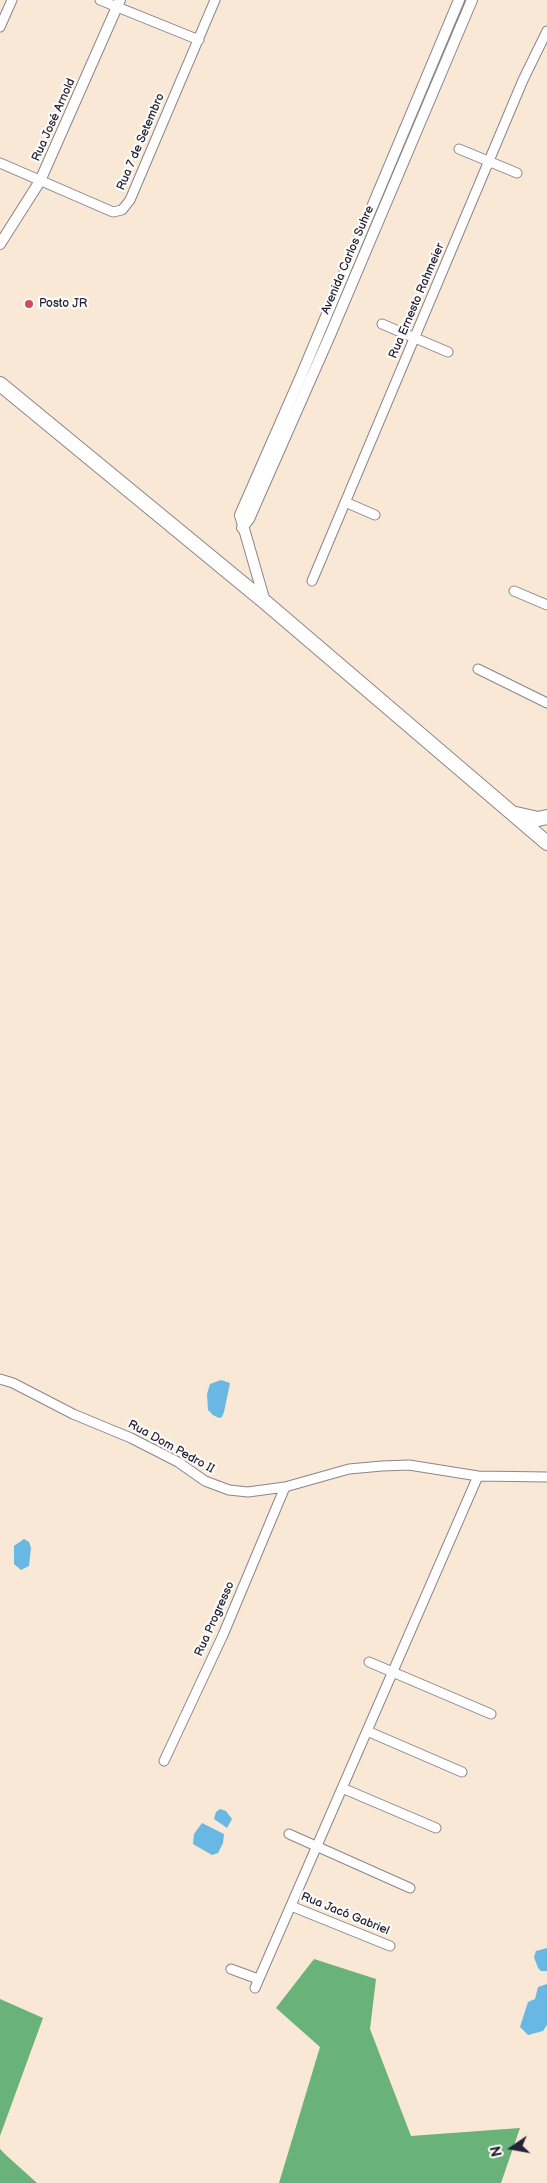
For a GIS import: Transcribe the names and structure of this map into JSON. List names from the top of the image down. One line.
{"streets":{"street":["Rua José Arnold","Rua 7 de Setembro","Avenida Carlos Suhre","Rua Ernesto Rahmeier","Rua Dom Pedro II","Rua Progresso","Rua Jacó Gabriel"]},"crossings":[["Rua José Arnold","Rua 7 de Setembro"],["Rua Dom Pedro II","Rua Progresso"]],"places":["Posto JR"],"north":"left"}
